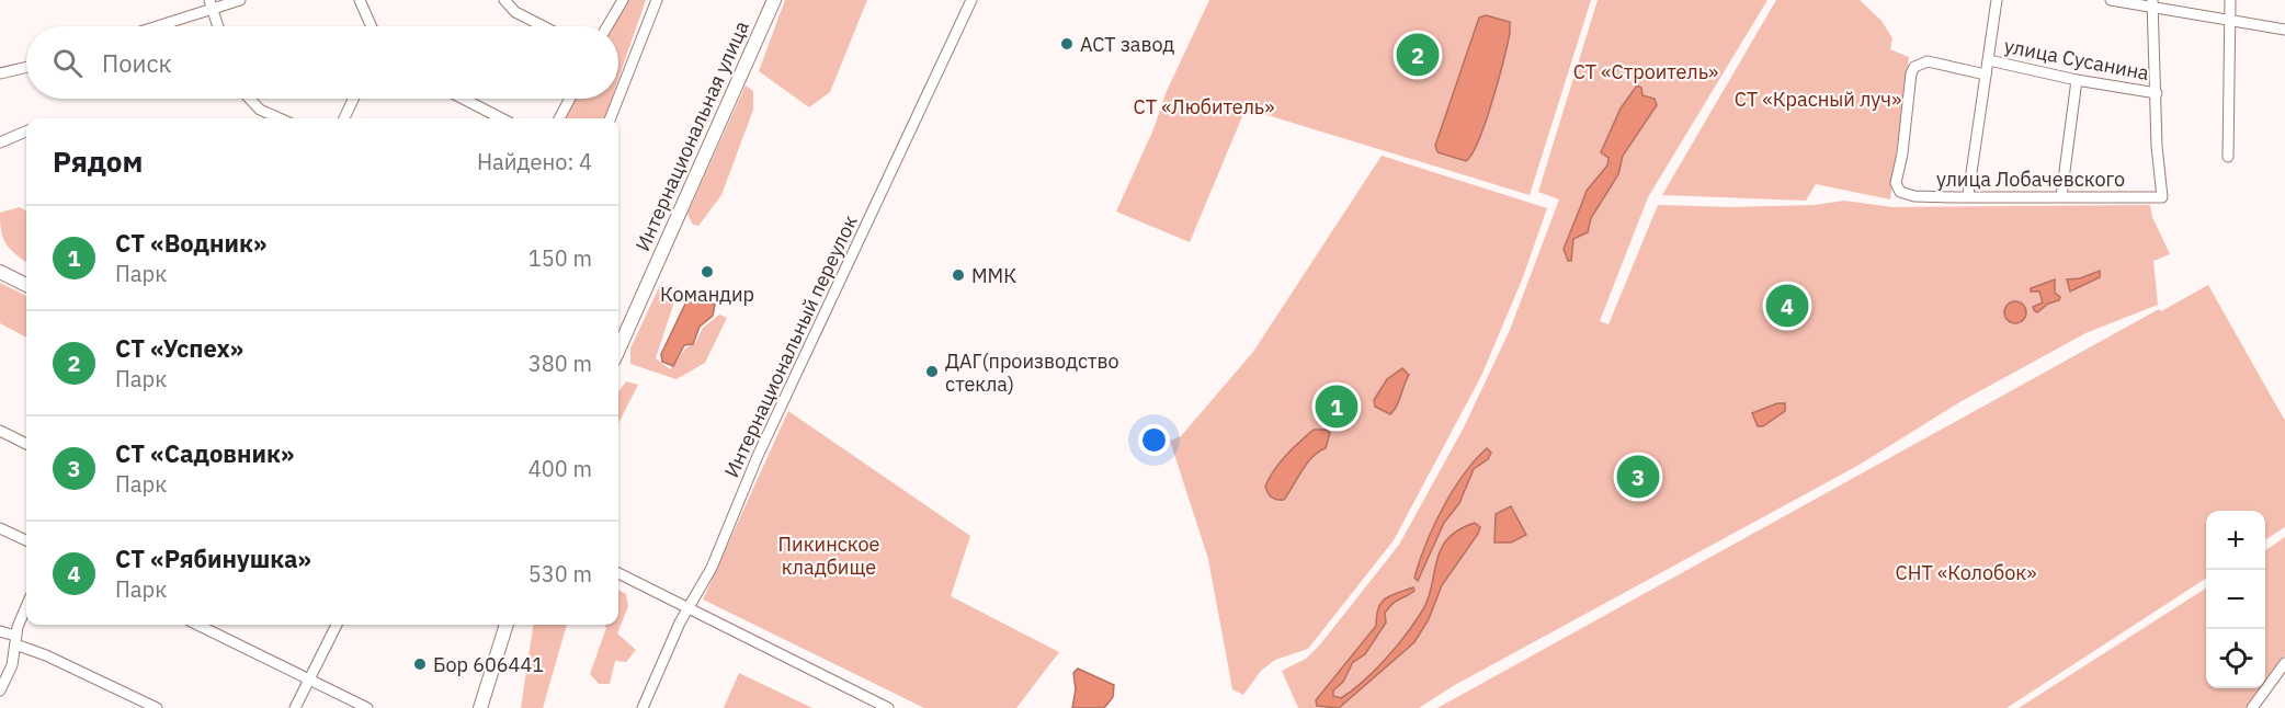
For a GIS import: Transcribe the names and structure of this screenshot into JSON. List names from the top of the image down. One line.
{"streets":{"main road":["Интернациональная улица"],"street":["улица Сусанина","улица Лобачевского","Интернациональный переулок"]},"crossings":[["улица Сусанина","улица Лобачевского"]],"parks":["СТ «Строитель»","СТ «Красный луч»","СТ «Любитель»","Пикинское кладбище","СНТ «Колобок»"],"places":["АСТ завод","Командир","ММК","ДАГ(производство стекла)","Бор 606441"],"page":{"search":"Поиск","pins":["2","4","1","3"],"heading":["Рядом","Найдено: 4"],"list":[{"mark":"1","name":"СТ «Водник»","note":"Парк","value":"150 m"},{"mark":"2","name":"СТ «Успех»","note":"Парк","value":"380 m"},{"mark":"3","name":"СТ «Садовник»","note":"Парк","value":"400 m"},{"mark":"4","name":"СТ «Рябинушка»","note":"Парк","value":"530 m"}],"map_buttons":["+","−"]}}
